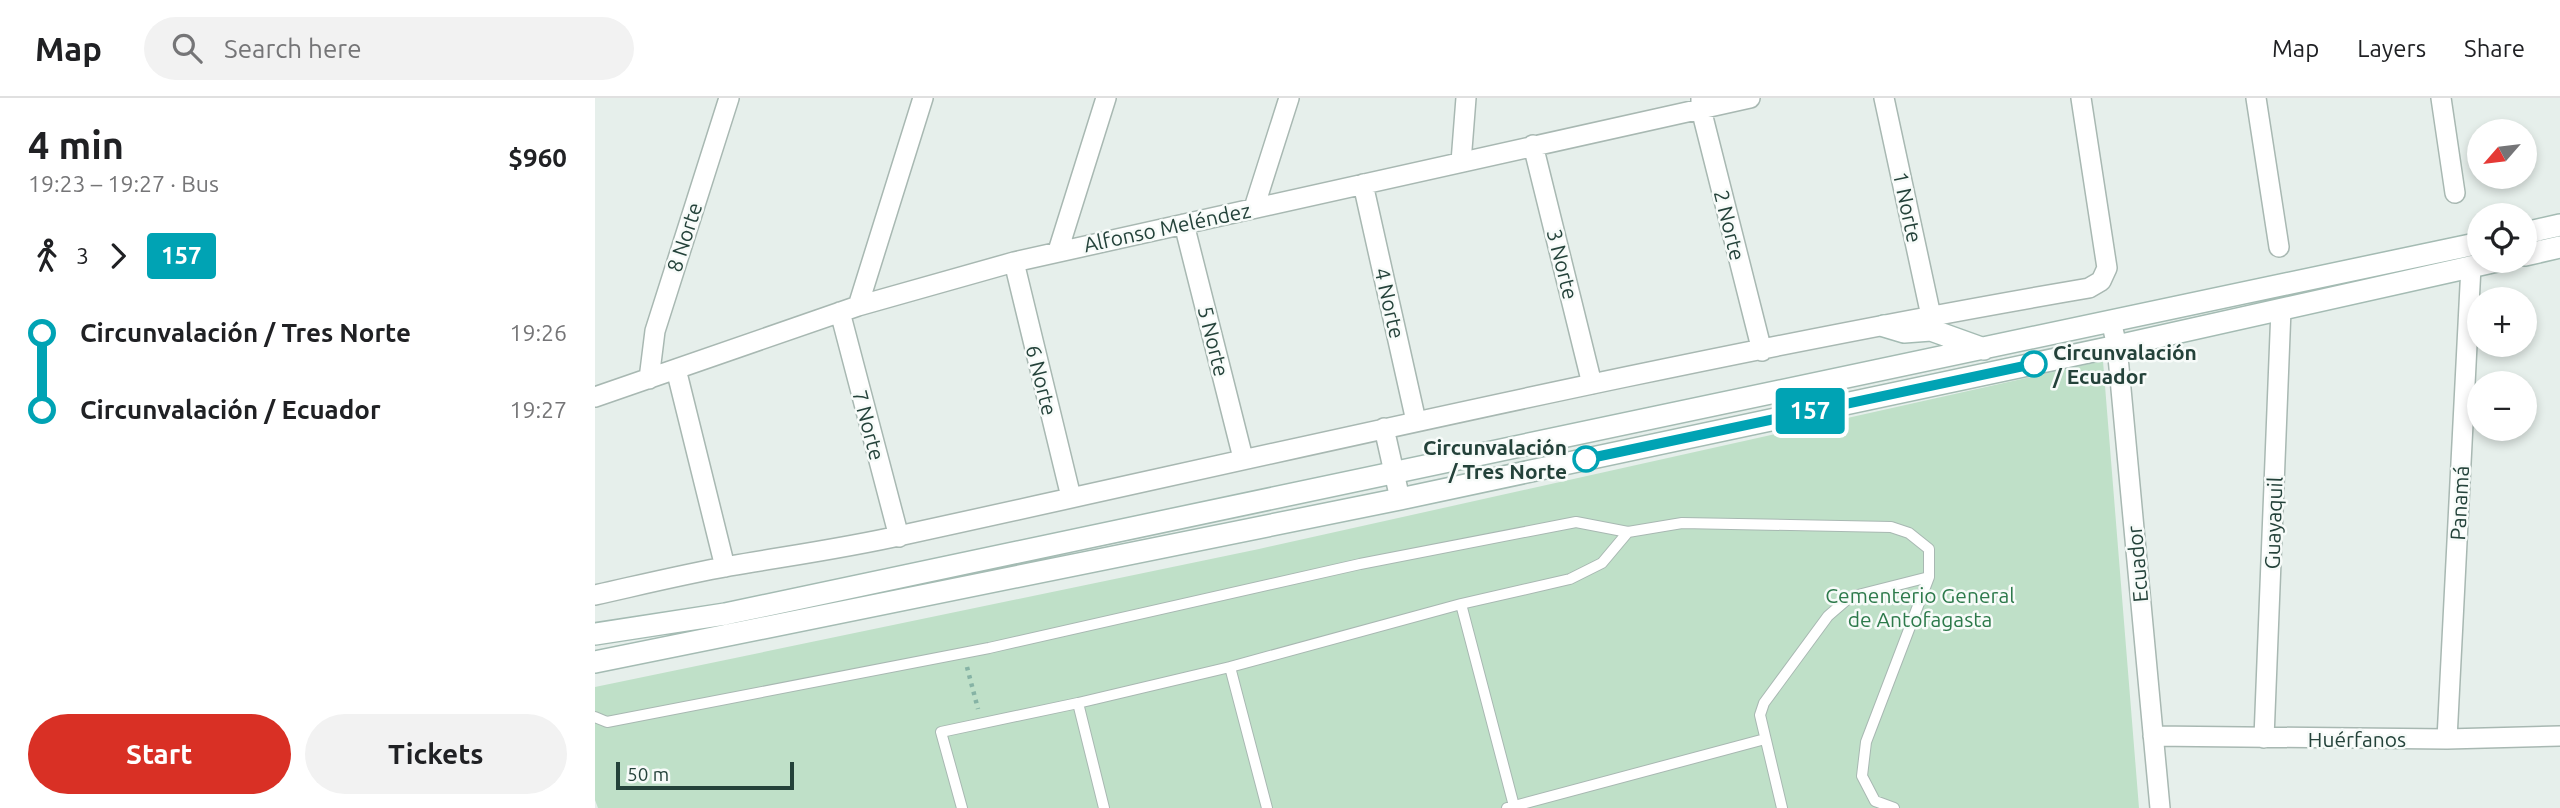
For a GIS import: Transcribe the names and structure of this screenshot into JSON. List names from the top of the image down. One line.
{"streets":{"street":["1 Norte","2 Norte","Alfonso Meléndez","8 Norte","3 Norte","4 Norte","5 Norte","6 Norte","7 Norte","Panamá","Guayaquil","Ecuador","Huérfanos"]},"crossings":[["2 Norte","Alfonso Meléndez"],["Alfonso Meléndez","8 Norte"],["Alfonso Meléndez","3 Norte"],["Alfonso Meléndez","4 Norte"],["Alfonso Meléndez","5 Norte"],["Alfonso Meléndez","6 Norte"],["Alfonso Meléndez","7 Norte"],["Panamá","Huérfanos"],["Guayaquil","Huérfanos"],["Ecuador","Huérfanos"]],"parks":["Cementerio General de Antofagasta"],"places":["Circunvalación / Ecuador","Circunvalación / Tres Norte"],"lines":["bus line 157"],"scale_bar":"50 m","north":"bottom left","page":{"header":"Map","search":"Search here","nav":["Map","Layers","Share"],"heading":["4 min","19:23 – 19:27 · Bus","$960"],"on_map":"157","map_buttons":["+","−"],"legs":["3","157"],"list":[{"name":"Circunvalación / Tres Norte","value":"19:26"},{"name":"Circunvalación / Ecuador","value":"19:27"}],"buttons":["Start","Tickets"],"scale":"50 m"}}
